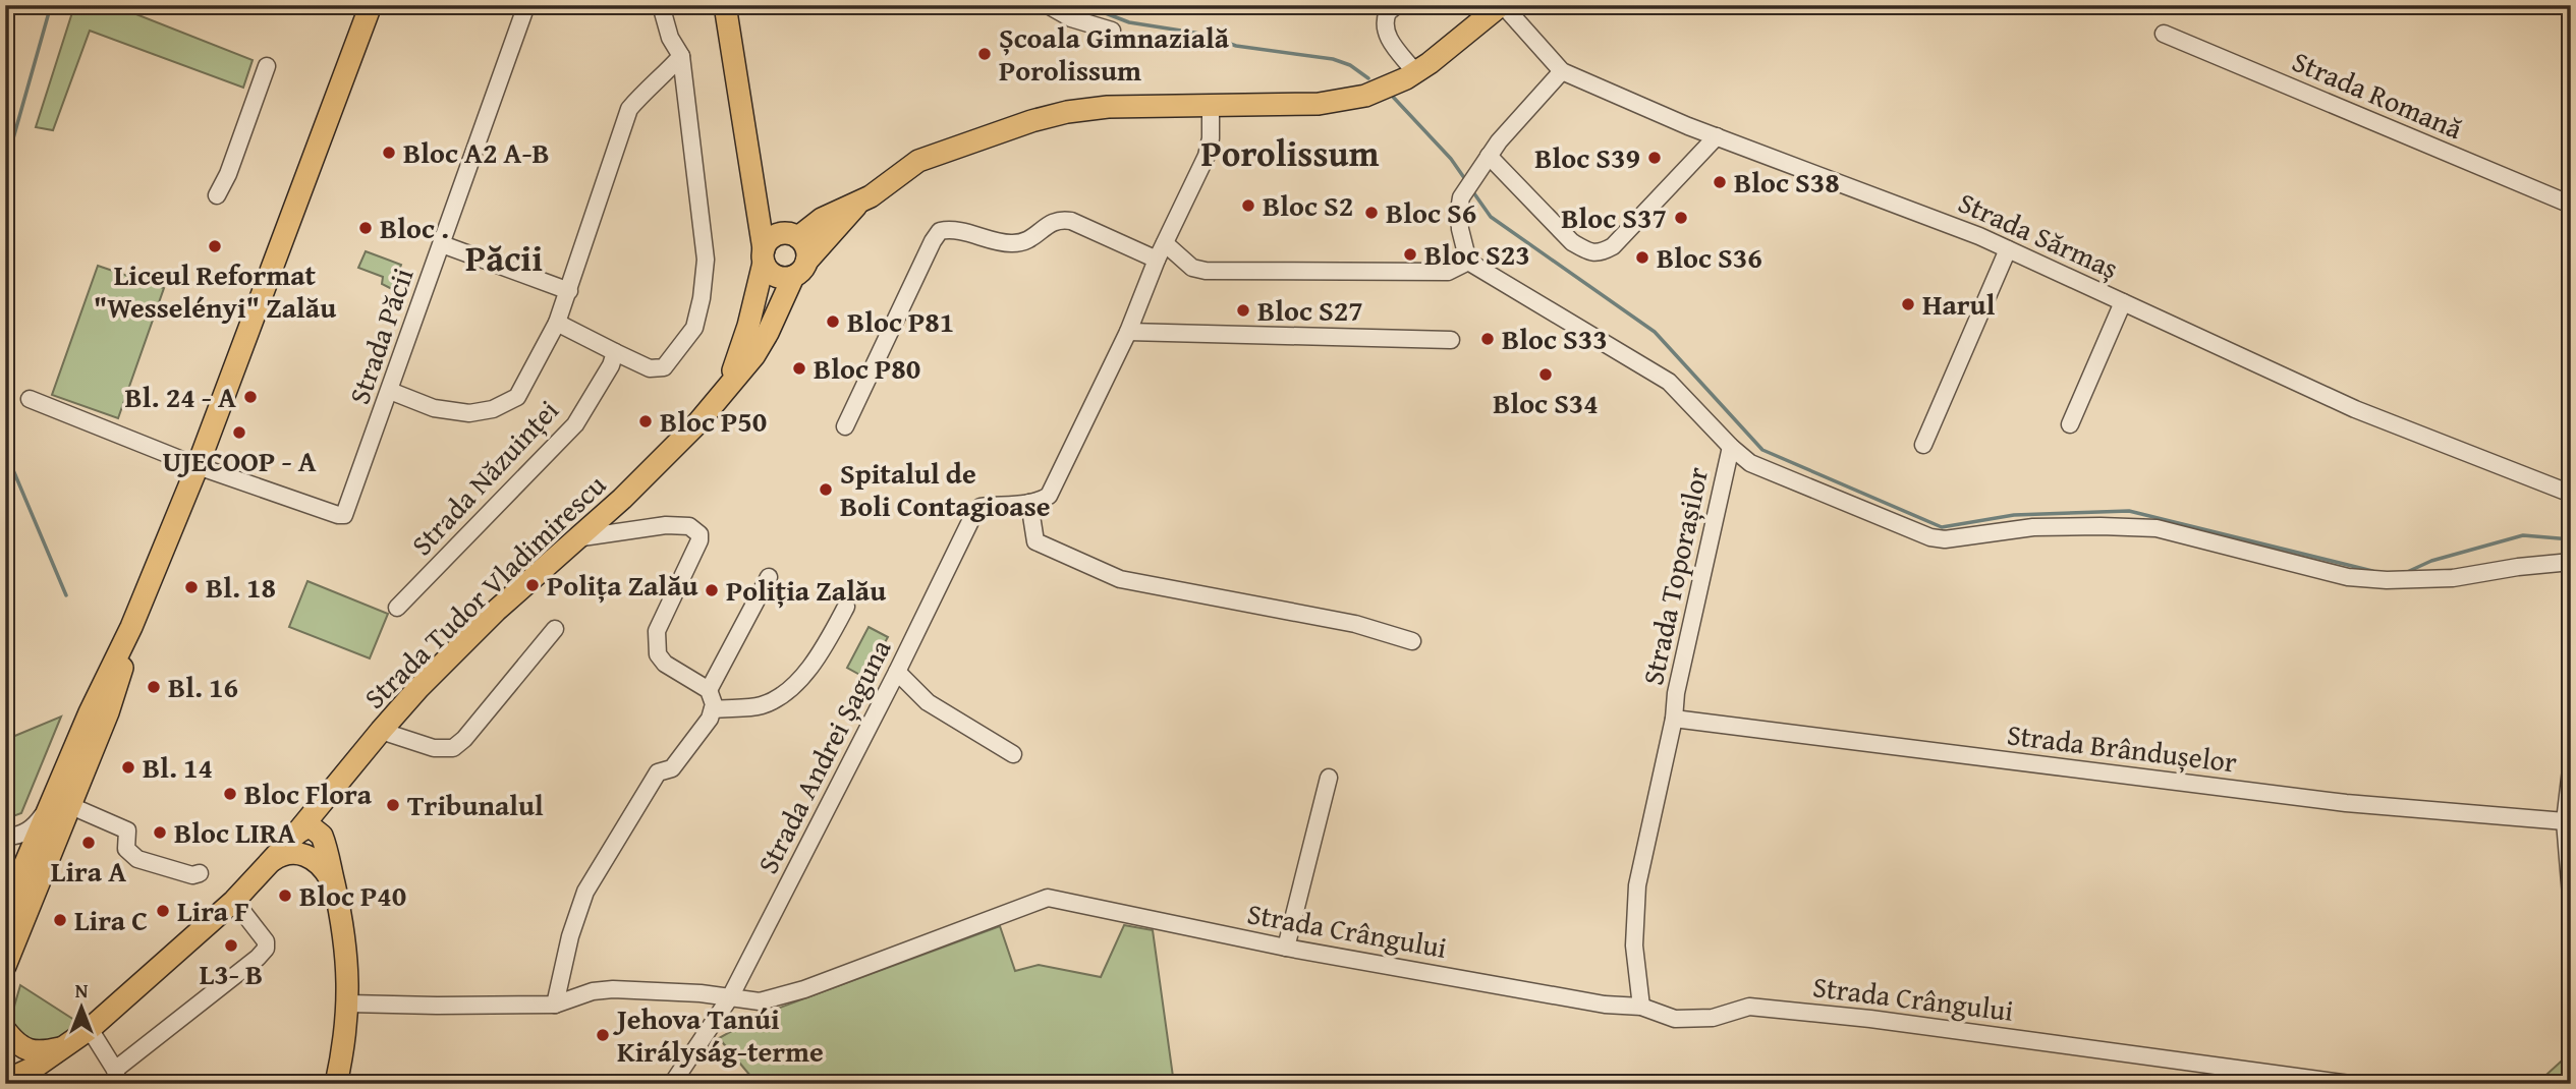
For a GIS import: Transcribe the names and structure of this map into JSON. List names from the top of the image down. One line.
{"streets":{"main road":["Strada Tudor Vladimirescu"],"street":["Strada Romană","Strada Sărmaș","Strada Păcii","Strada Năzuinței","Strada Toporașilor","Strada Brândușelor","Strada Andrei Șaguna","Strada Crângului"]},"crossings":[["Strada Toporașilor","Strada Brândușelor"],["Strada Toporașilor","Strada Crângului"],["Strada Andrei Șaguna","Strada Crângului"]],"districts":["Porolissum","Păcii"],"places":["Școala Gimnazială Porolissum","Bloc A2 A-B","Bloc S39","Bloc S38","Bloc S2","Bloc S6","Bloc S37","Bloc .","Liceul Reformat \"Wesselényi\" Zalău","Bloc S23","Bloc S36","Harul","Bloc S27","Bloc P81","Bloc S33","Bloc P80","Bloc S34","Bl. 24 - A","Bloc P50","UJECOOP - A","Spitalul de Boli Contagioase","Polița Zalău","Bl. 18","Poliția Zalău","Bl. 16","Bl. 14","Bloc Flora","Tribunalul","Bloc LIRA","Lira A","Bloc P40","Lira F","Lira C","L3- B","Jehova Tanúi Királyság-terme"],"north":"top"}
